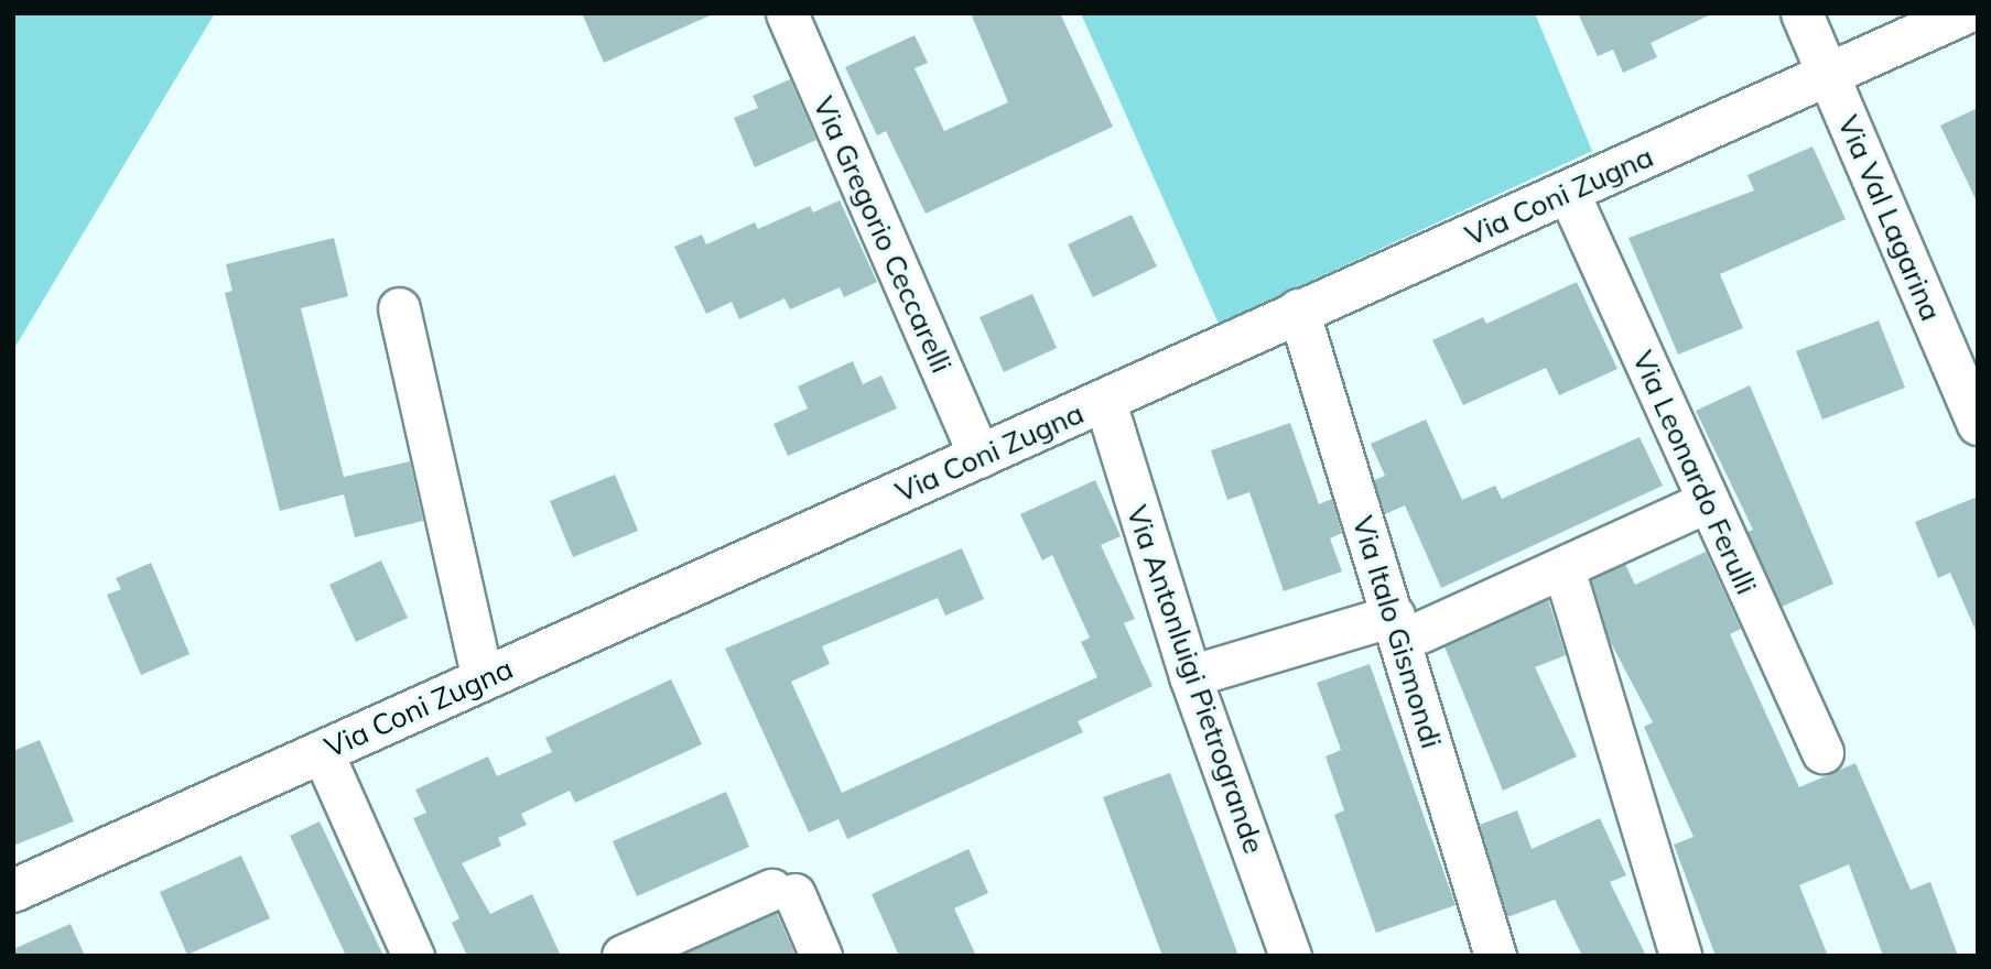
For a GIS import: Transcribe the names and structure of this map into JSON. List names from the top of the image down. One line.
{"streets":{"street":["Via Coni Zugna","Via Val Lagarina","Via Gregorio Ceccarelli","Via Leonardo Ferulli","Via Italo Gismondi","Via Antonluigi Pietrogrande"]},"crossings":[["Via Coni Zugna","Via Val Lagarina"],["Via Coni Zugna","Via Gregorio Ceccarelli"],["Via Coni Zugna","Via Leonardo Ferulli"],["Via Coni Zugna","Via Italo Gismondi"],["Via Coni Zugna","Via Antonluigi Pietrogrande"]]}
